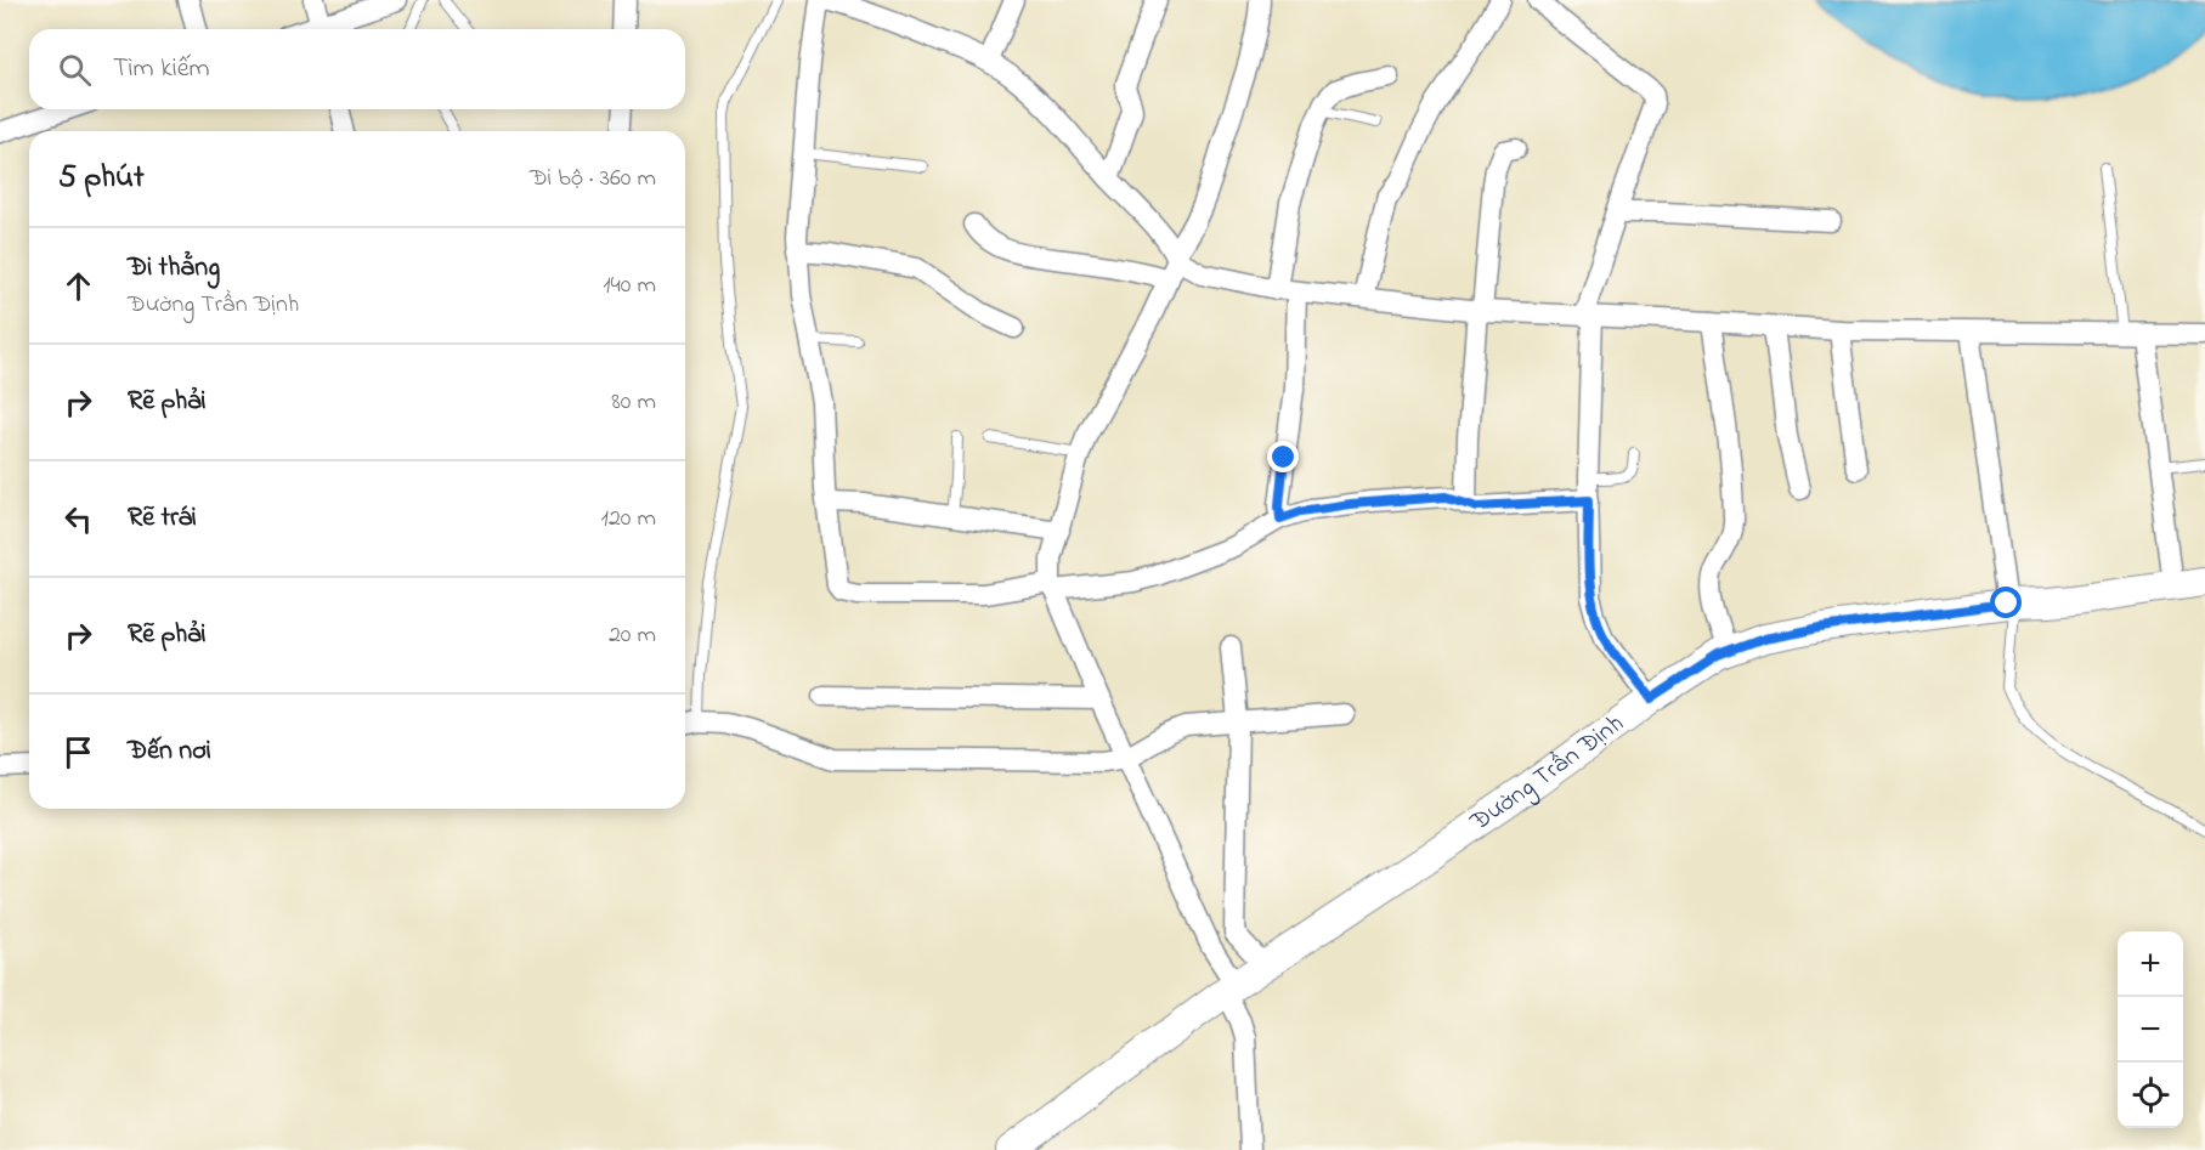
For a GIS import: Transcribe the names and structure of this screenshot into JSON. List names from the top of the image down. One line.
{"streets":{"main road":["Đường Trần Định"]},"page":{"search":"Tìm kiếm","heading":["5 phút","Đi bộ · 360 m"],"list":[["Đi thẳng","Đường Trần Định","140 m"],["Rẽ phải","80 m"],["Rẽ trái","120 m"],["Rẽ phải","20 m"],"Đến nơi"],"map_buttons":["+","−"]}}
